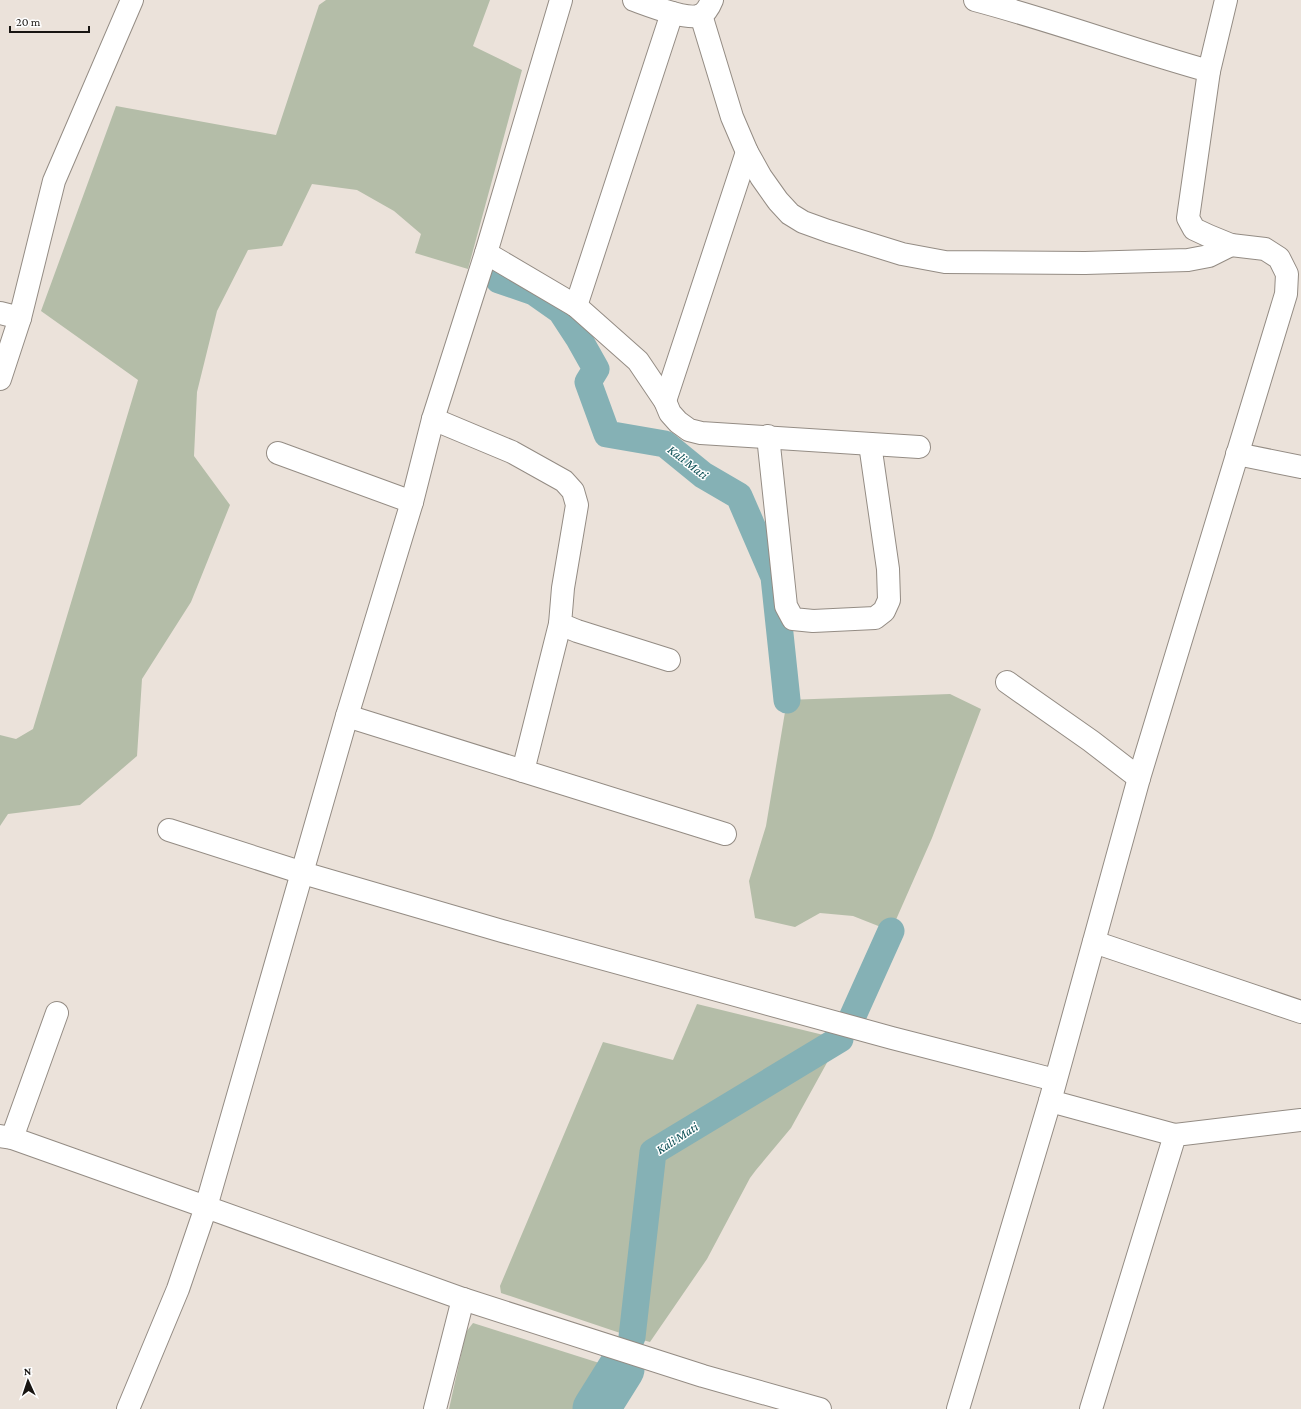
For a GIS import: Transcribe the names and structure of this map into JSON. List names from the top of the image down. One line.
{"water":["Kali Mati"],"scale_bar":"20 m","north":"top"}
